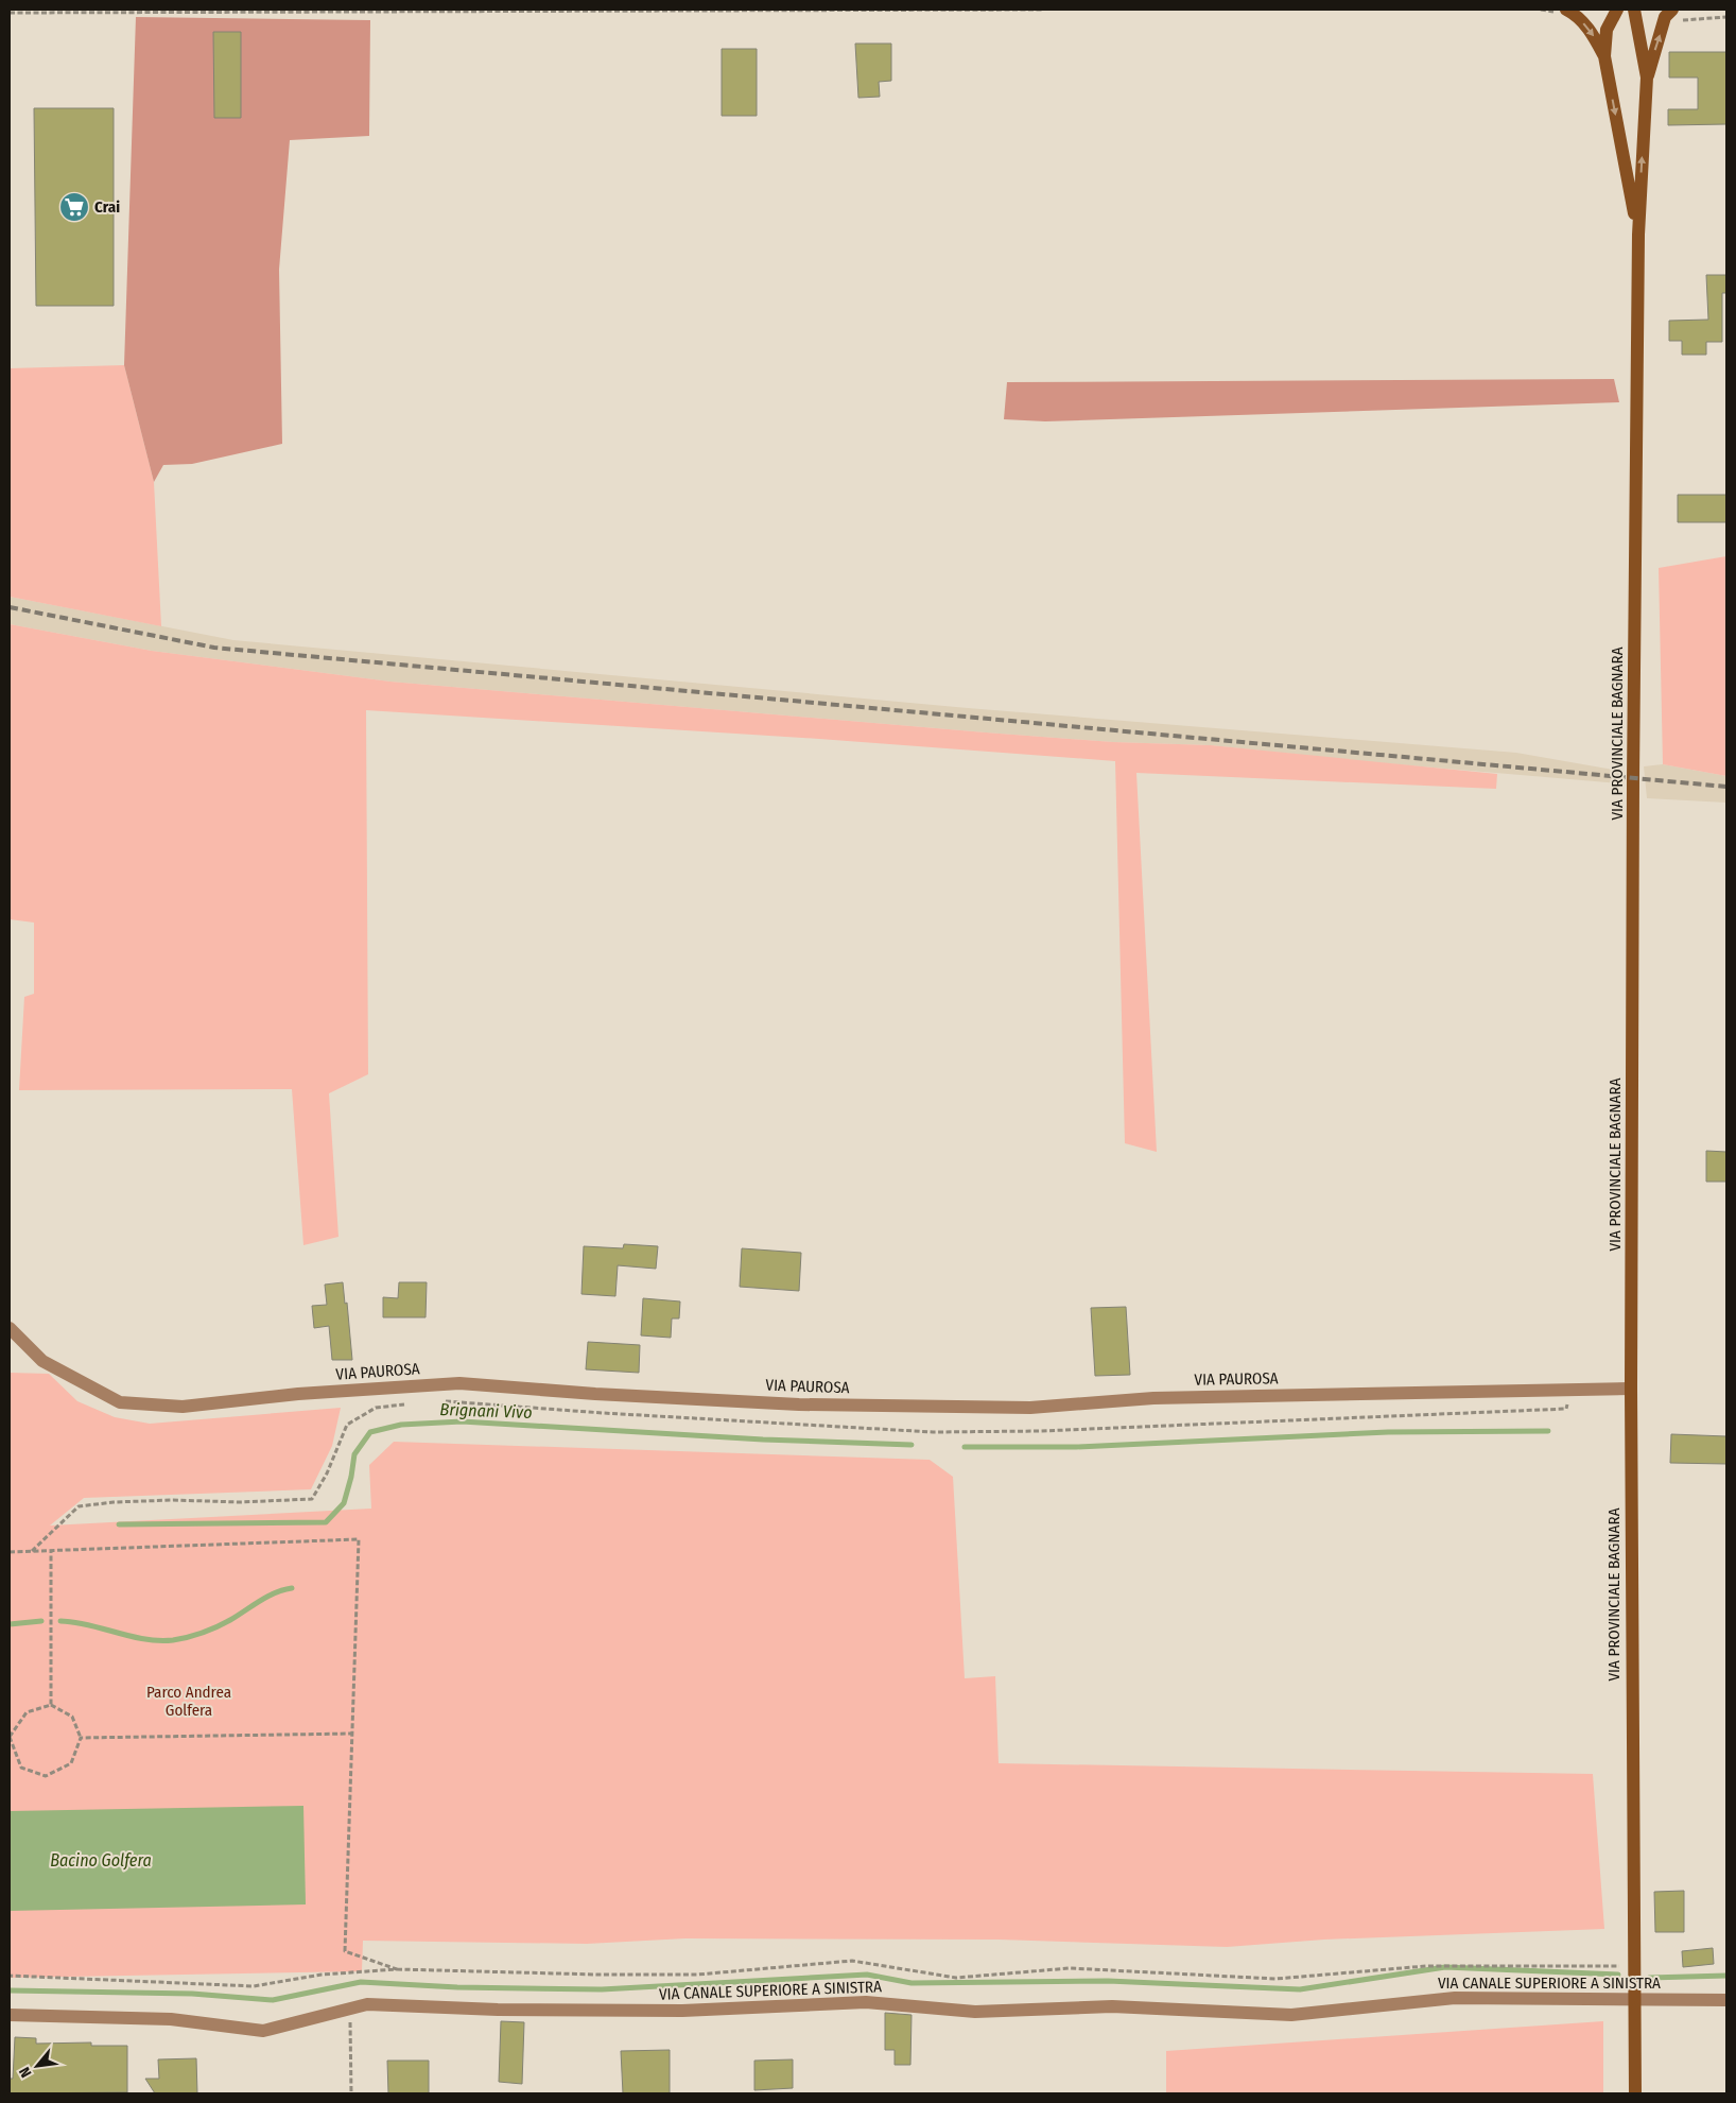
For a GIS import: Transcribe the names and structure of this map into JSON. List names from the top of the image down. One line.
{"streets":{"main road":["VIA PROVINCIALE BAGNARA"],"street":["VIA PAUROSA","VIA CANALE SUPERIORE A SINISTRA"]},"crossings":[["VIA PROVINCIALE BAGNARA","VIA PAUROSA"],["VIA PROVINCIALE BAGNARA","VIA CANALE SUPERIORE A SINISTRA"]],"water":["Brignani Vivo","Bacino Golfera"],"parks":["Parco Andrea Golfera"],"places":{"supermarket":["Crai"]},"north":"bottom left"}
